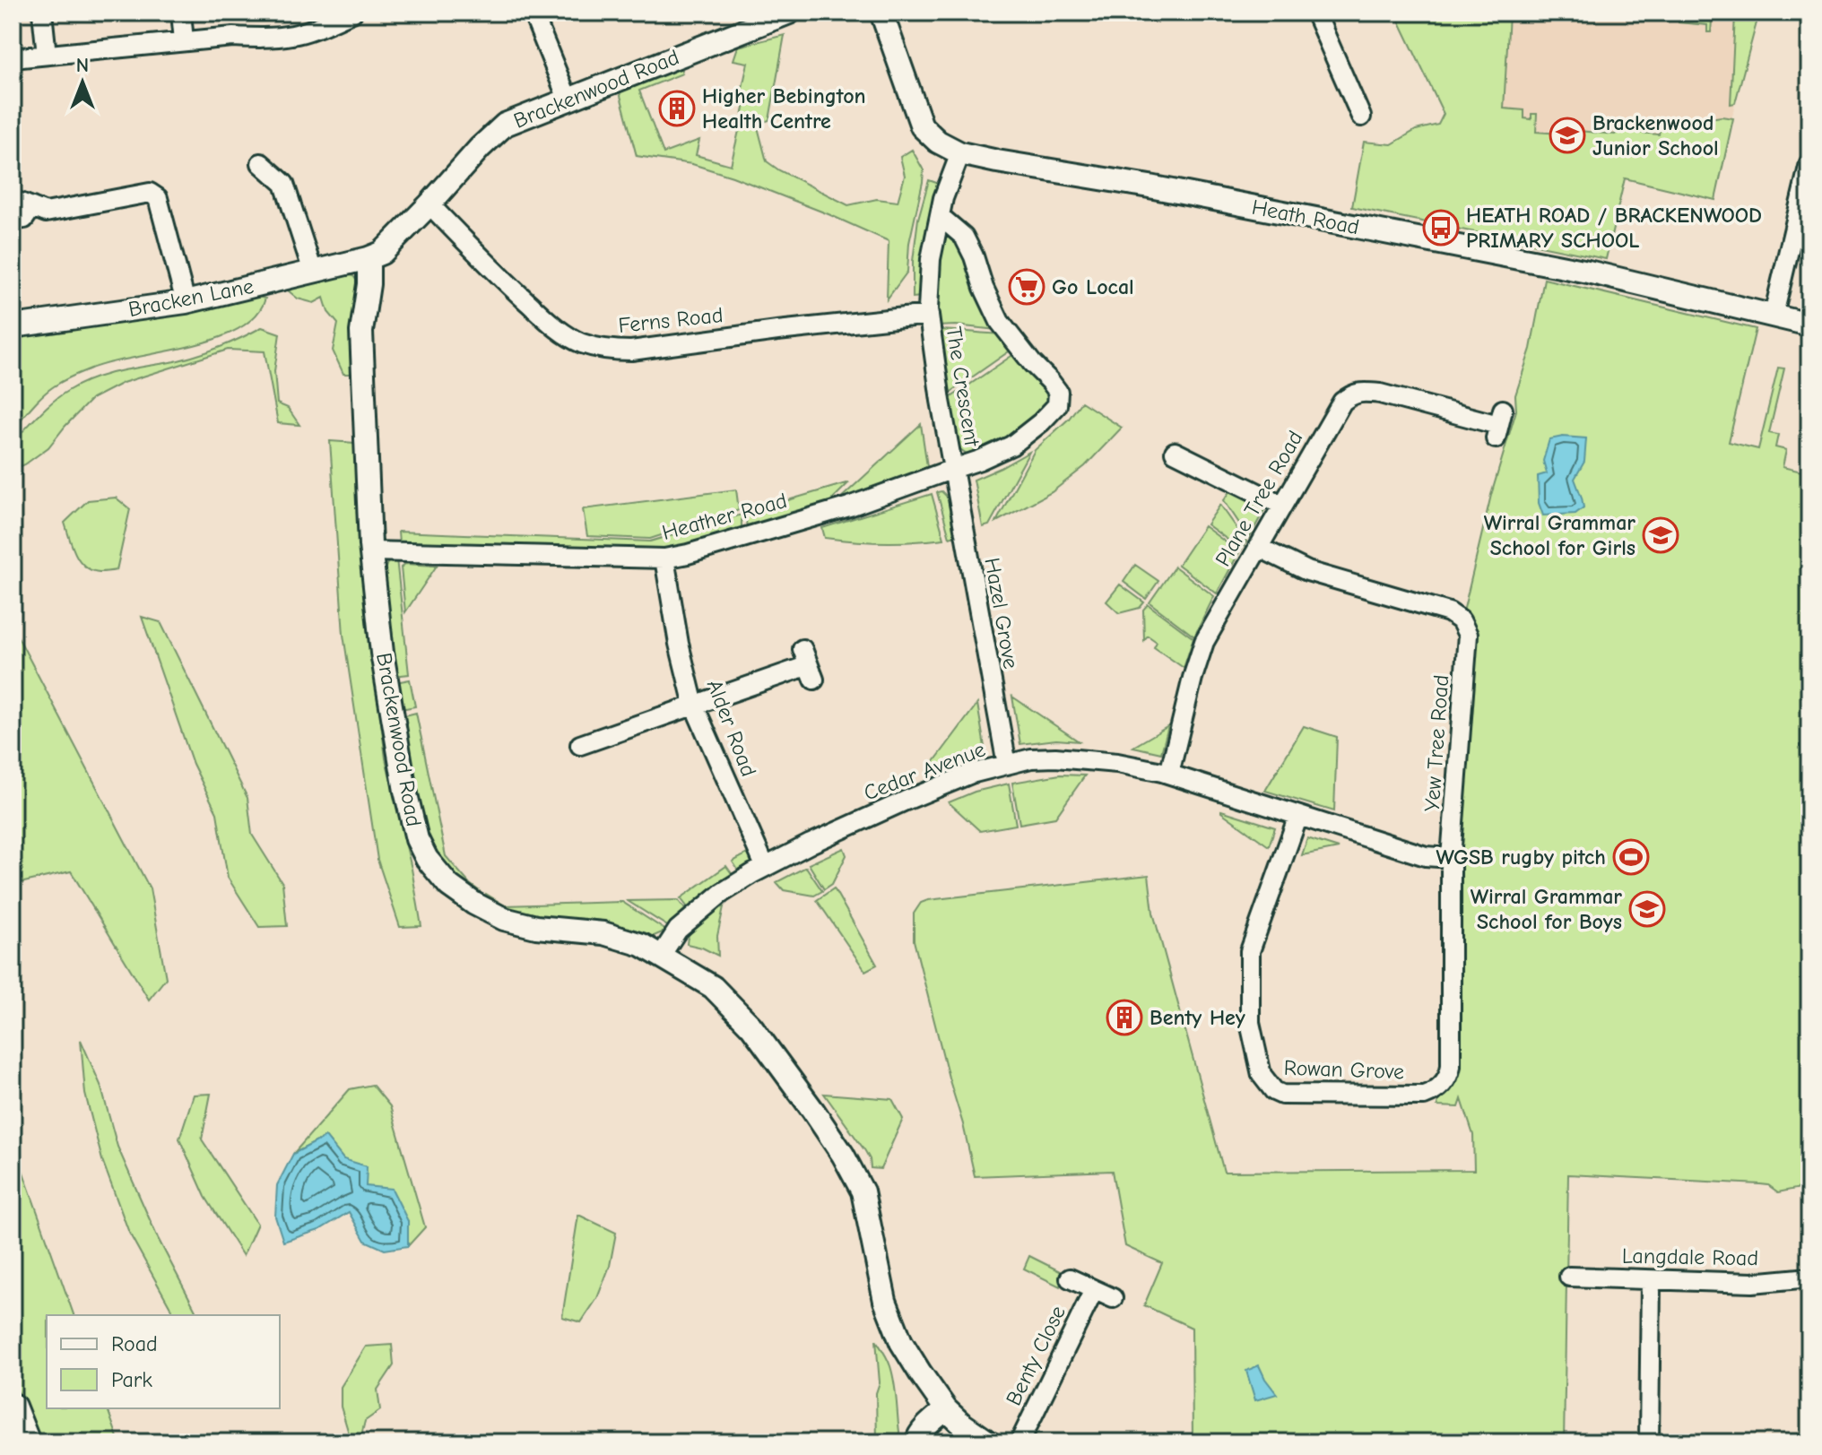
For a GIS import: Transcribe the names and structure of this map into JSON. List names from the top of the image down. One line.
{"streets":{"street":["Brackenwood Road","Heath Road","Bracken Lane","Ferns Road","The Crescent","Plane Tree Road","Heather Road","Hazel Grove","Alder Road","Yew Tree Road","Cedar Avenue","Rowan Grove","Langdale Road","Benty Close"]},"crossings":[["Brackenwood Road","Bracken Lane"],["Brackenwood Road","Ferns Road"],["Brackenwood Road","Heather Road"],["Brackenwood Road","Cedar Avenue"],["Heath Road","The Crescent"],["Ferns Road","The Crescent"],["The Crescent","Heather Road"],["The Crescent","Hazel Grove"],["Plane Tree Road","Yew Tree Road"],["Plane Tree Road","Cedar Avenue"],["Heather Road","Hazel Grove"],["Heather Road","Alder Road"],["Hazel Grove","Cedar Avenue"],["Alder Road","Cedar Avenue"],["Yew Tree Road","Cedar Avenue"],["Yew Tree Road","Rowan Grove"],["Cedar Avenue","Rowan Grove"]],"places":{"building":["Higher Bebington Health Centre","Benty Hey"],"school or university":["Brackenwood Junior School","Wirral Grammar School for Girls","Wirral Grammar School for Boys"],"bus stop":["HEATH ROAD / BRACKENWOOD PRIMARY SCHOOL"],"supermarket":["Go Local"],"sports":["WGSB rugby pitch"]},"legend":["Road","Park"],"north":"top"}
